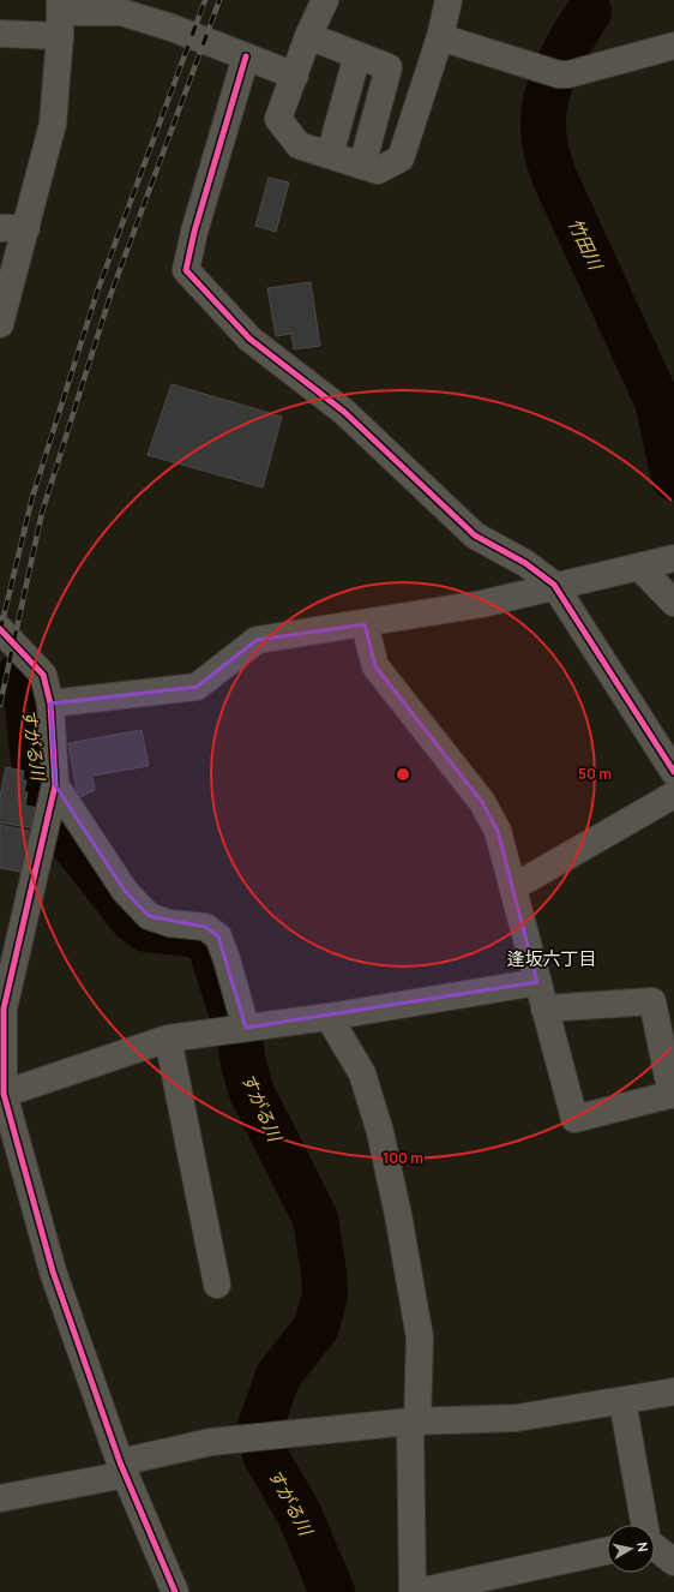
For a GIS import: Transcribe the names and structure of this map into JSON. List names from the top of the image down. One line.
{"districts":["逢坂六丁目"],"water":["竹田川","すがる川"],"north":"right","rings":["50 m","100 m"]}
